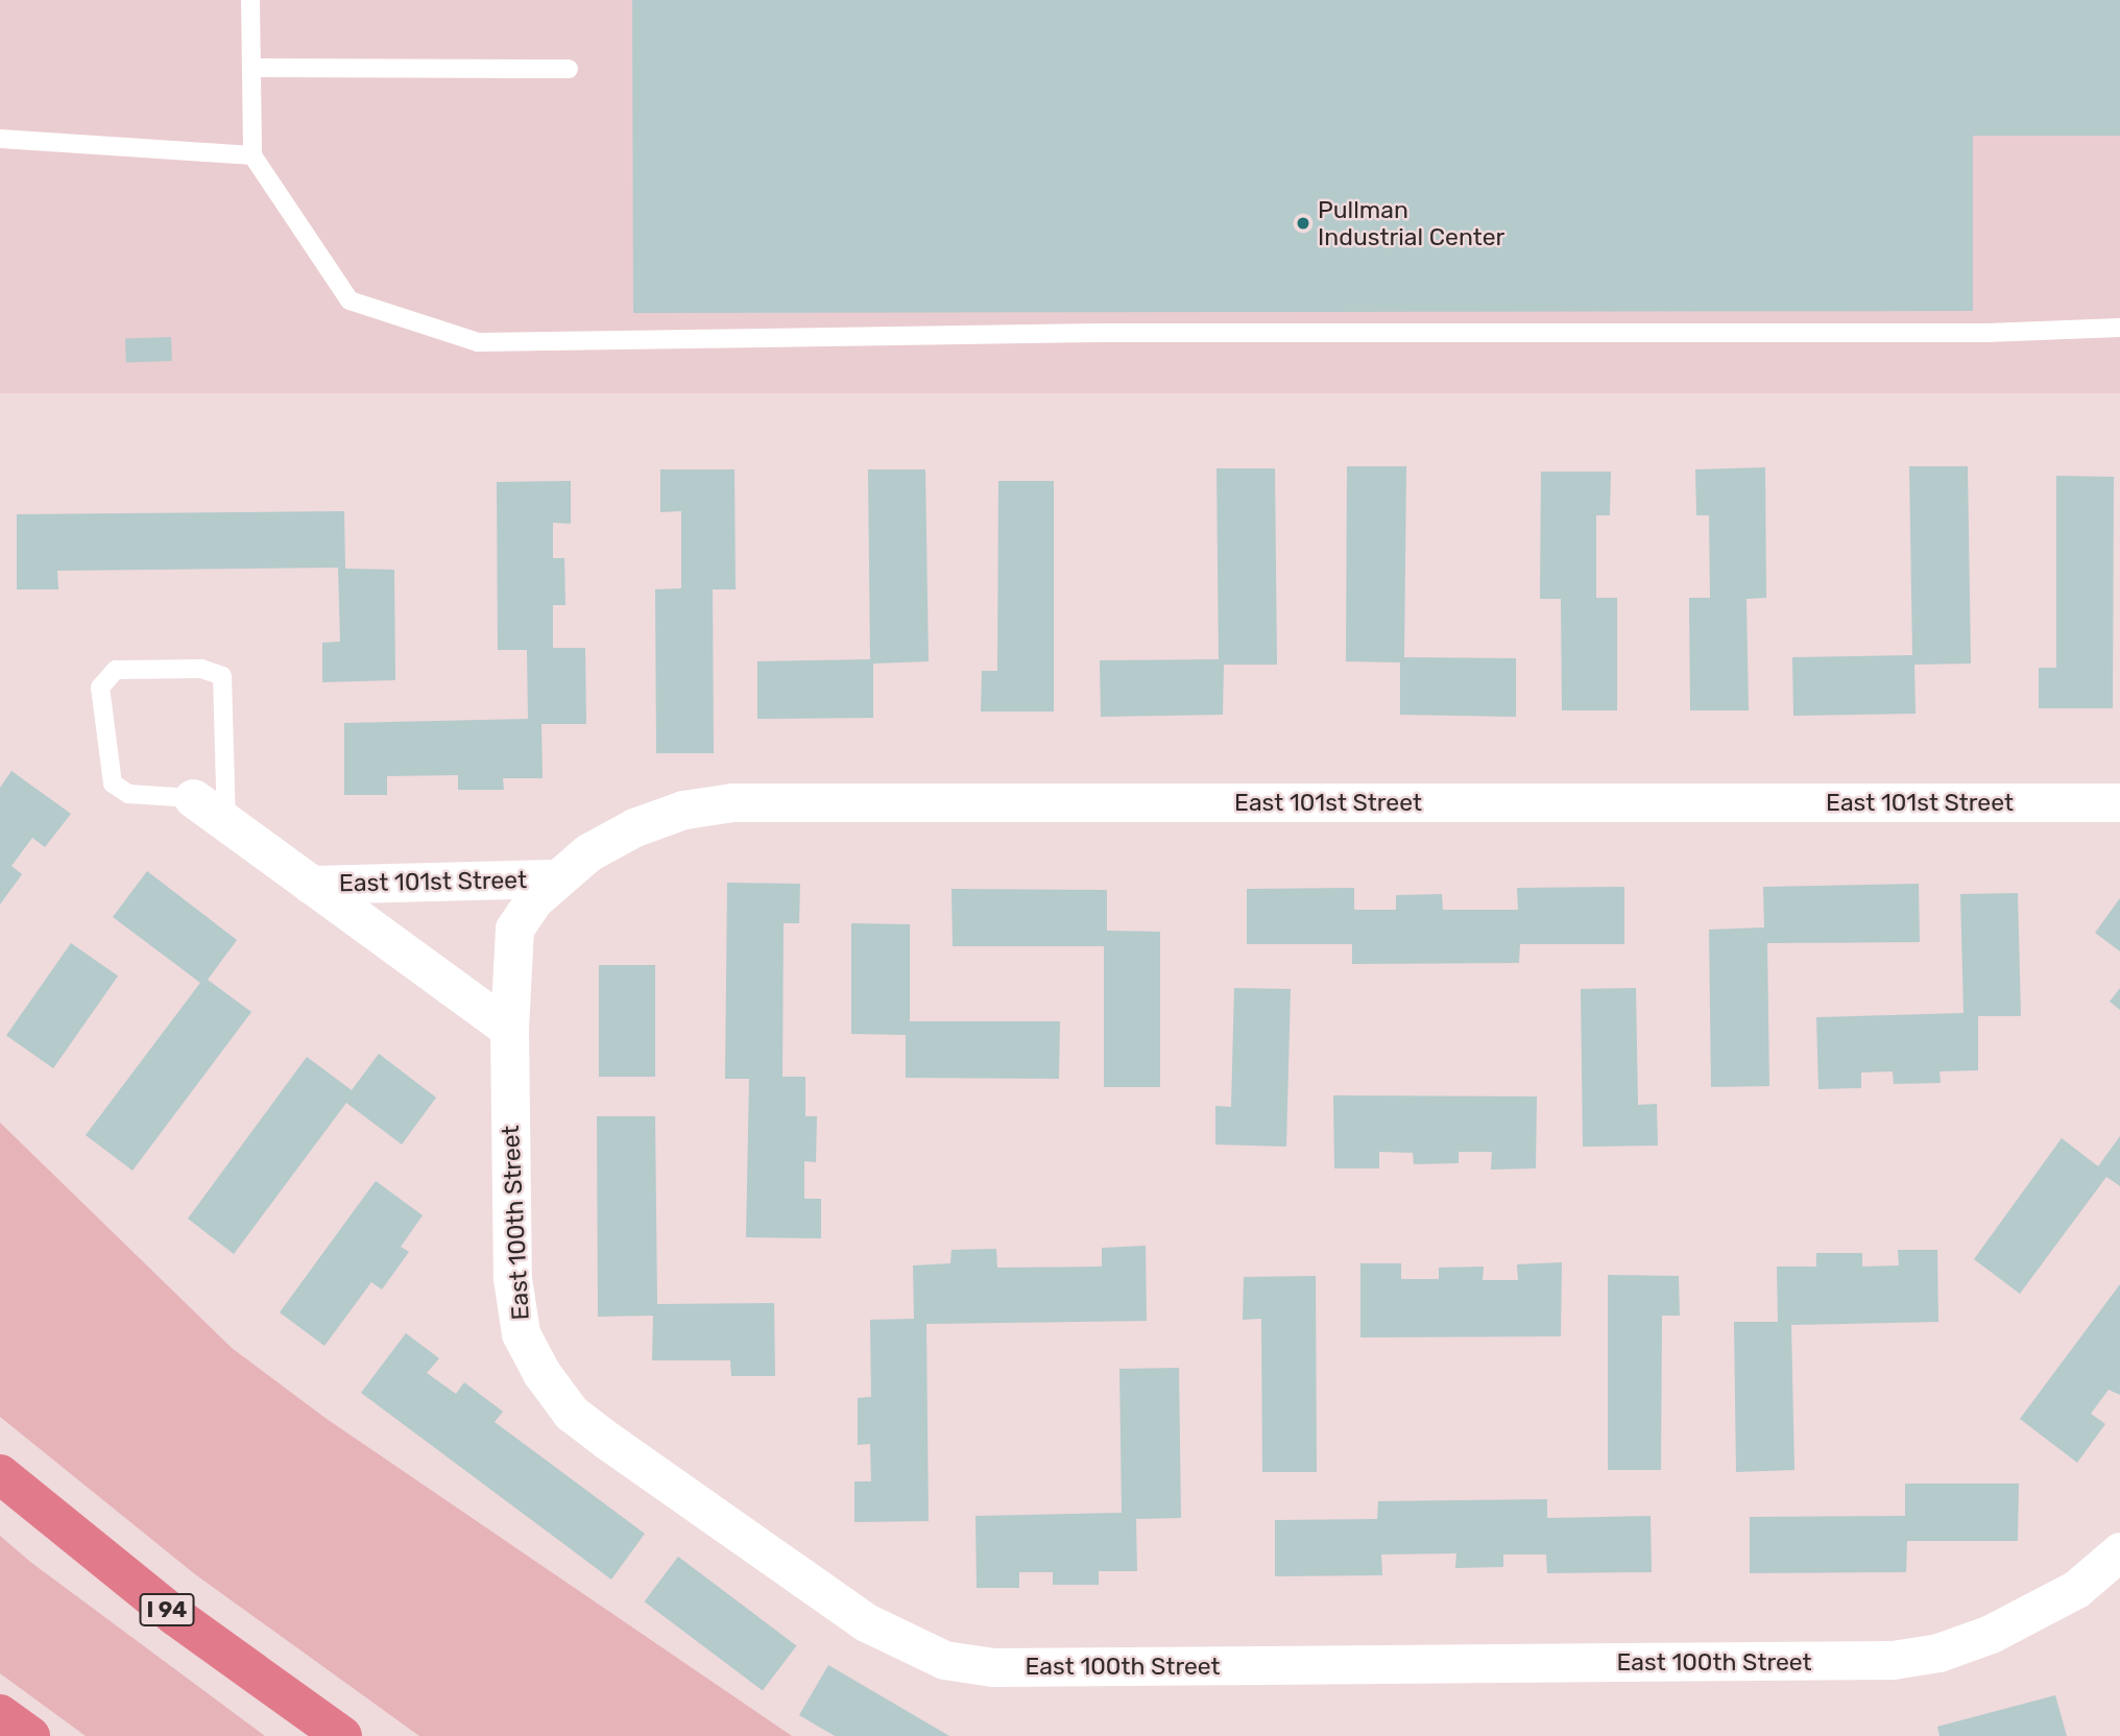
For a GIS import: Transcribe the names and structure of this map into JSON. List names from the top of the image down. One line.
{"streets":{"highway":["I 94"],"street":["East 101st Street","East 100th Street"]},"crossings":[["East 101st Street","East 100th Street"]],"places":["Pullman Industrial Center"]}
